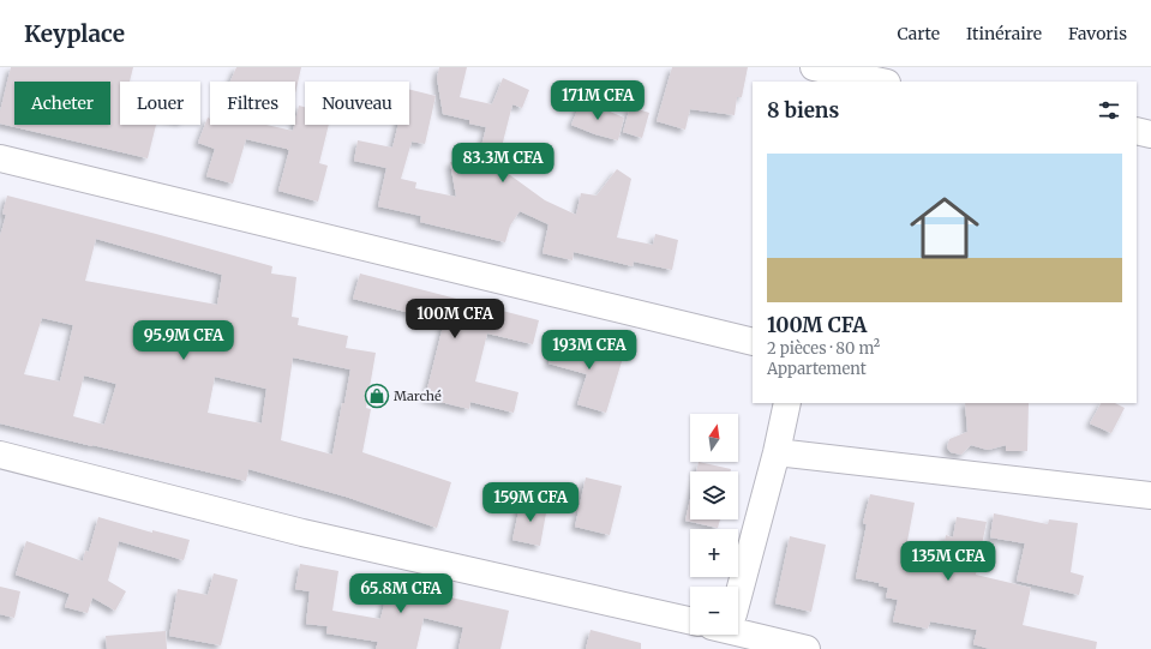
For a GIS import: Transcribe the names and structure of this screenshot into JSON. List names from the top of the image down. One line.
{"places":{"shop":["Marché"]},"north":"top","page":{"header":"Keyplace","nav":["Carte","Itinéraire","Favoris"],"price":["171M CFA","83.3M CFA","100M CFA","95.9M CFA","193M CFA","159M CFA","135M CFA","65.8M CFA"],"chip":["Acheter","Louer","Filtres","Nouveau"],"heading":"8 biens","list":[{"name":"100M CFA","note":"2 pièces · 80 m² · Appartement"}],"map_buttons":["+","−"]}}
